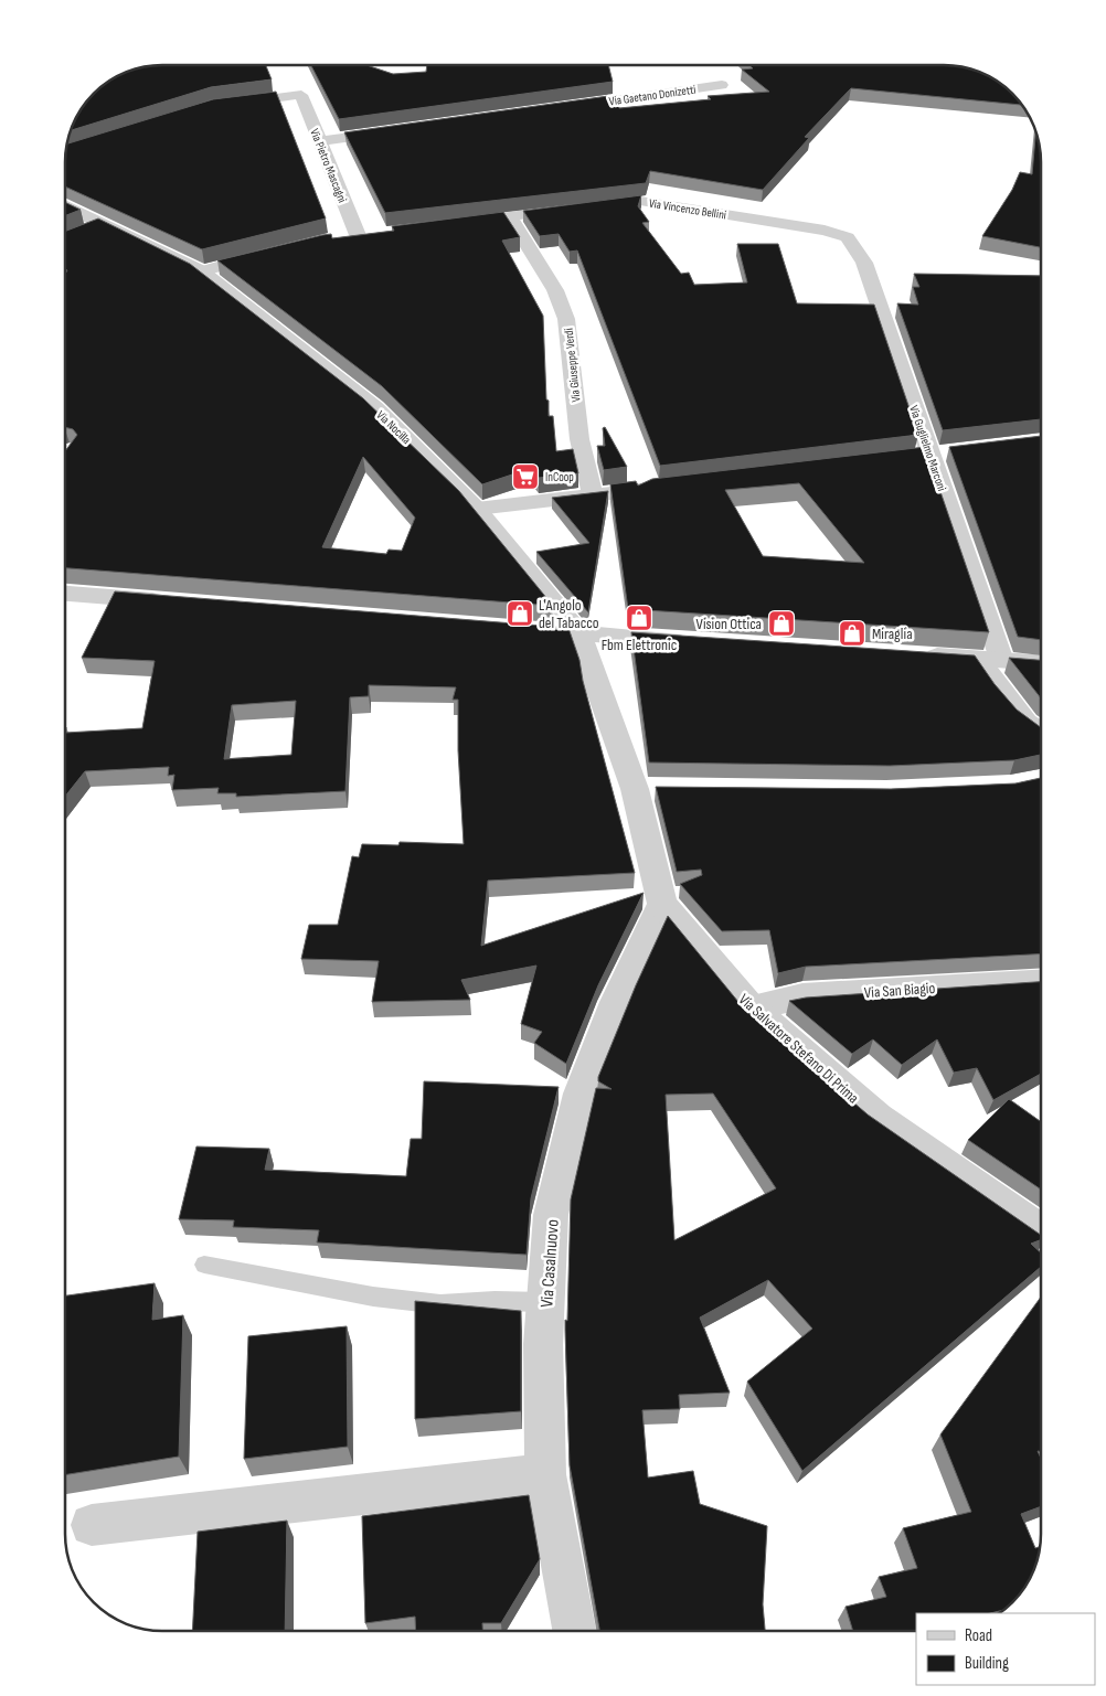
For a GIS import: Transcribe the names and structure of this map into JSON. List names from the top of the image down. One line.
{"streets":{"street":["Via Gaetano Donizetti","Via Pietro Mascagni","Via Vincenzo Bellini","Via Giuseppe Verdi","Via Nocilla","Via Guglielmo Marconi","Via San Biagio","Via Salvatore Stefano Di Prima","Via Casalnuovo"]},"crossings":[["Via Vincenzo Bellini","Via Giuseppe Verdi"],["Via Vincenzo Bellini","Via Guglielmo Marconi"],["Via Nocilla","Via Salvatore Stefano Di Prima"],["Via San Biagio","Via Salvatore Stefano Di Prima"],["Via Salvatore Stefano Di Prima","Via Casalnuovo"]],"places":{"supermarket":["InCoop"],"shop":["L'Angolo del Tabacco","Fbm Elettronic","Vision Ottica","Miraglia"]},"legend":["Road","Building"]}
